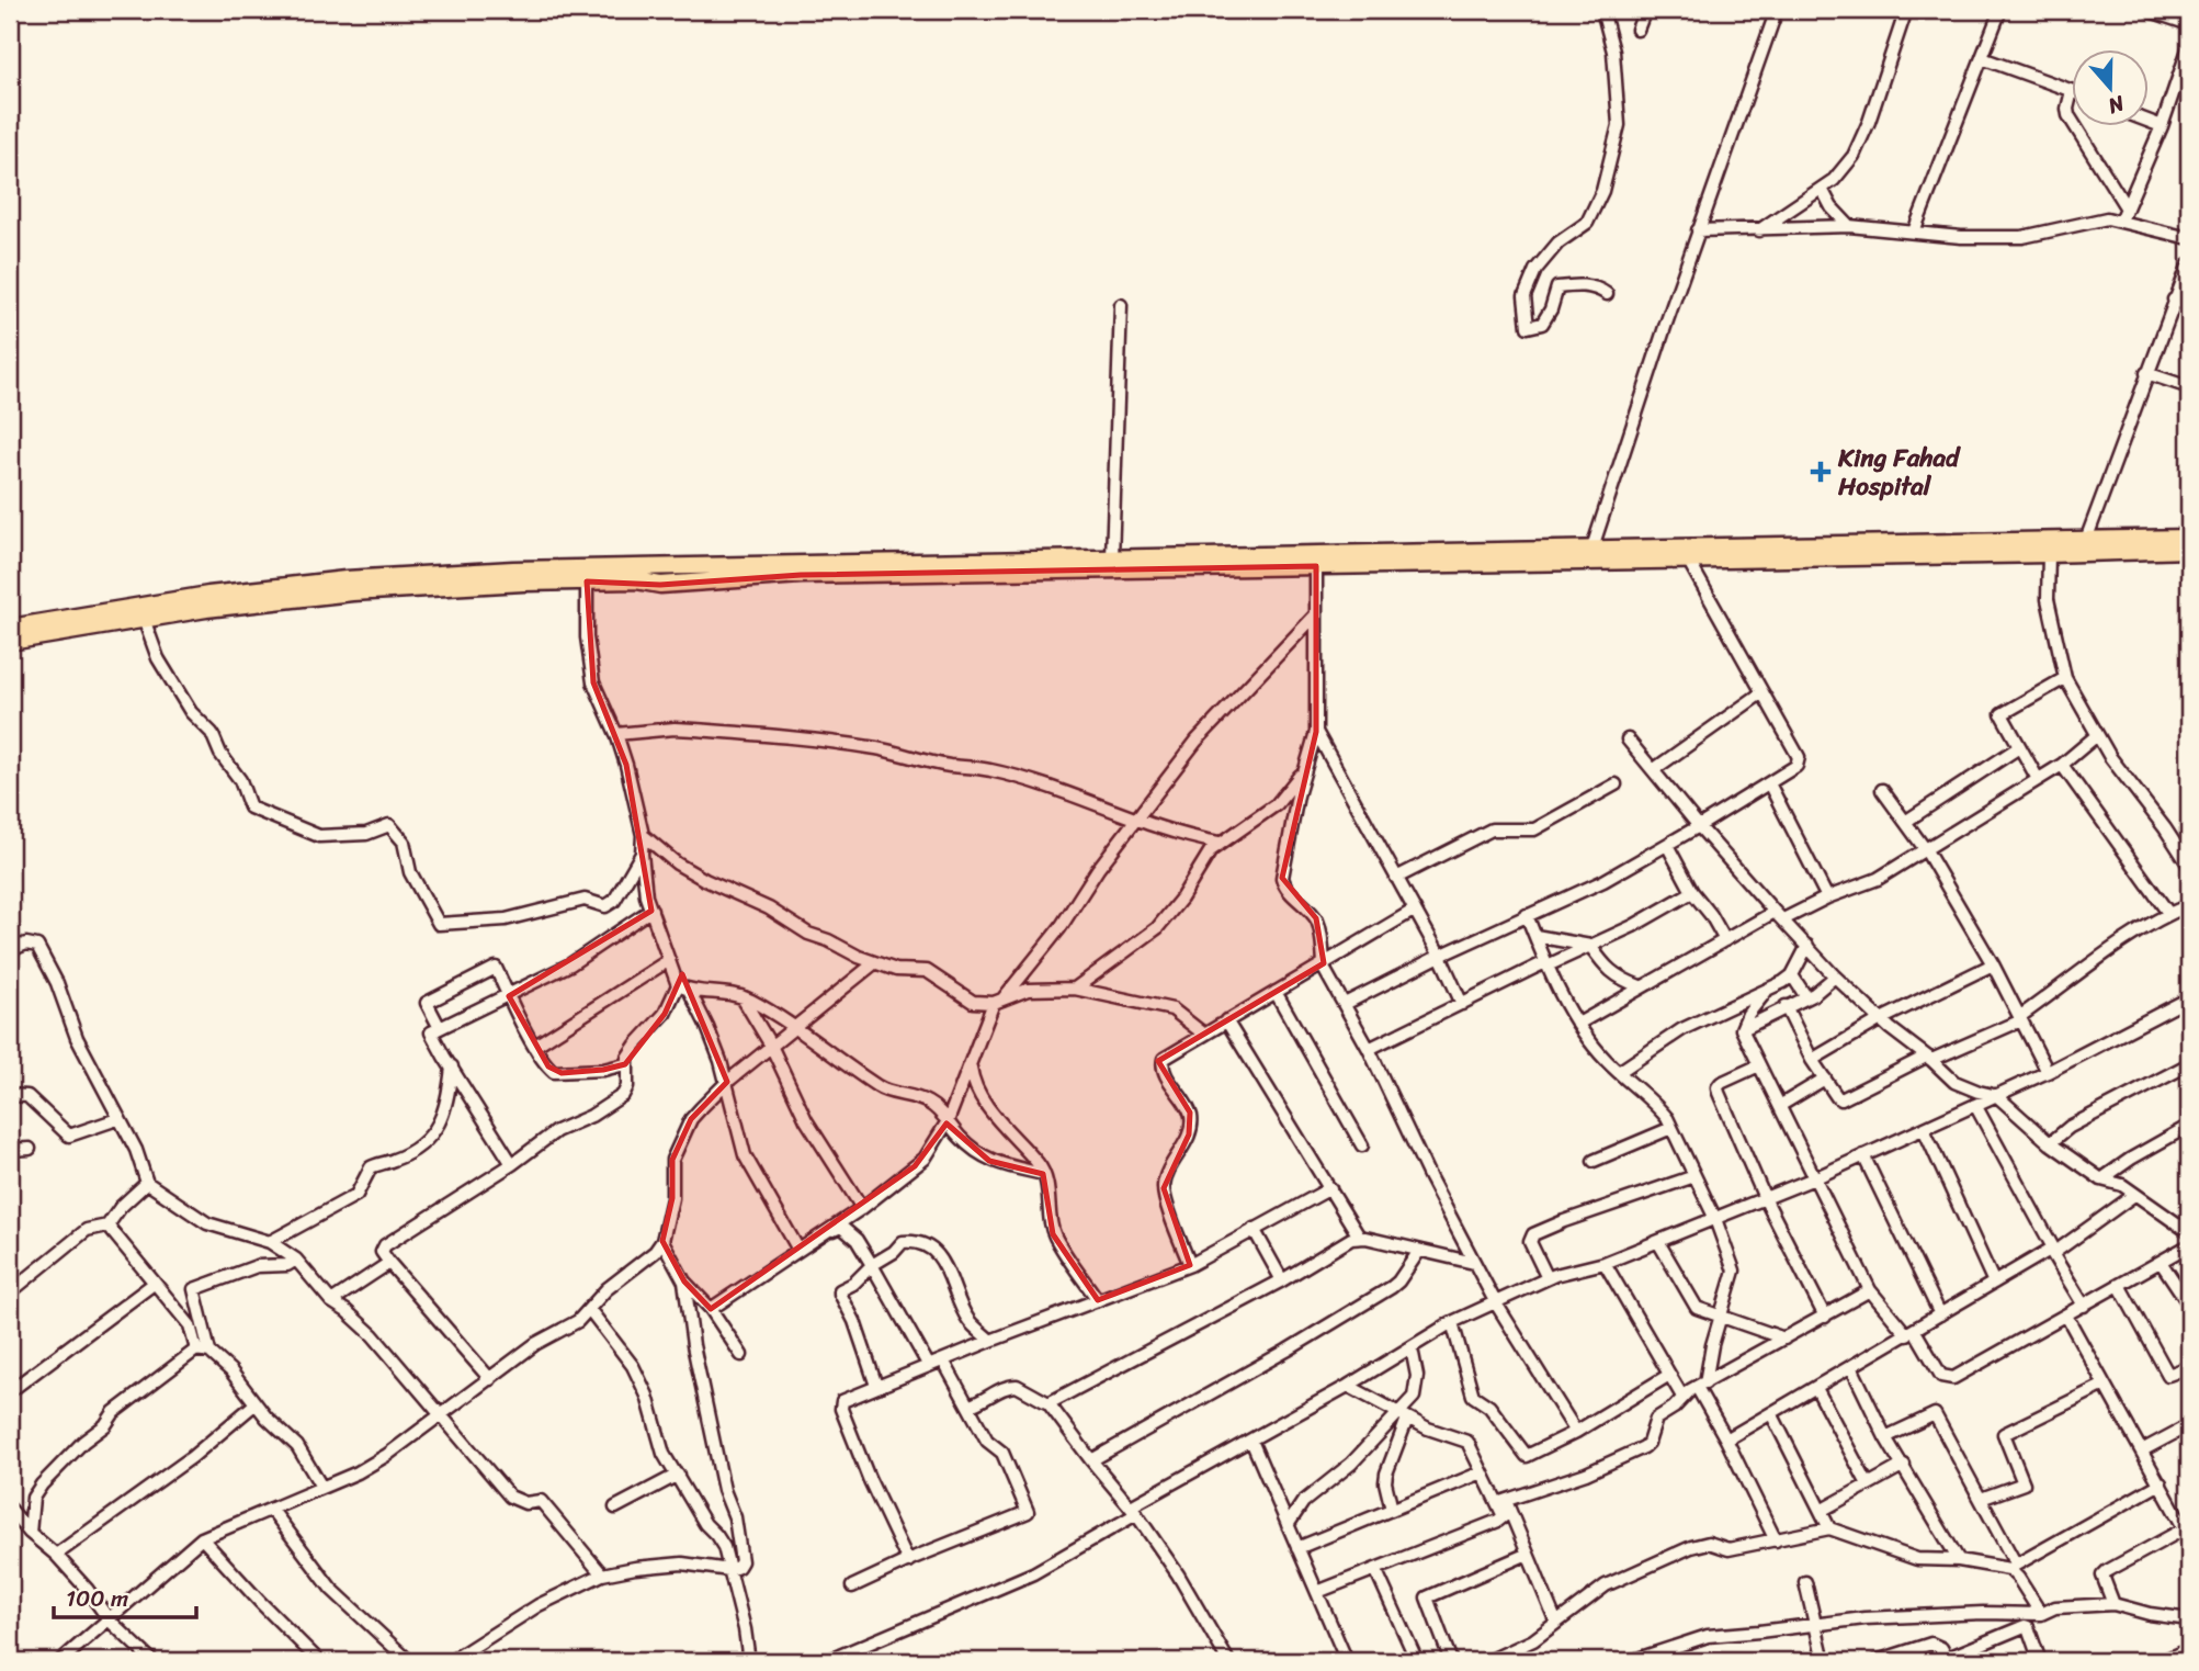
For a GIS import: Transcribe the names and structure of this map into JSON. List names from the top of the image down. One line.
{"places":{"health":["King Fahad Hospital"]},"scale_bar":"100 m","north":"bottom"}
